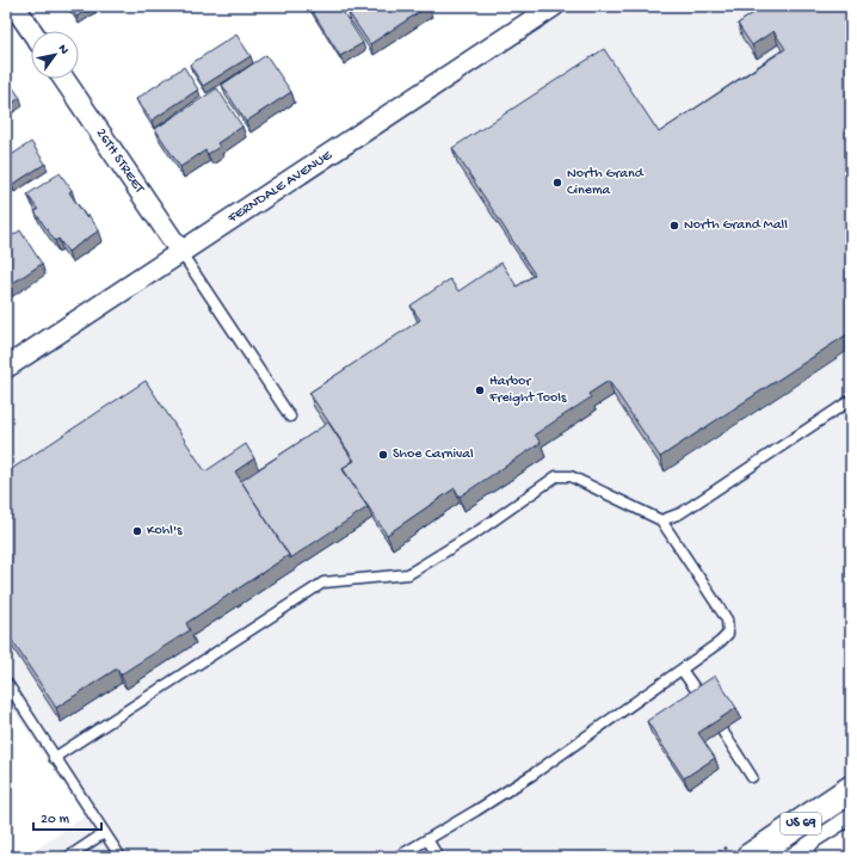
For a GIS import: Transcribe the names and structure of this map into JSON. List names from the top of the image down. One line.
{"streets":{"main road":["US 69"],"street":["26TH STREET","FERNDALE AVENUE"]},"crossings":[["26TH STREET","FERNDALE AVENUE"]],"places":["North Grand Cinema","North Grand Mall","Harbor Freight Tools","Shoe Carnival","Kohl's"],"scale_bar":"20 m","north":"top right"}
